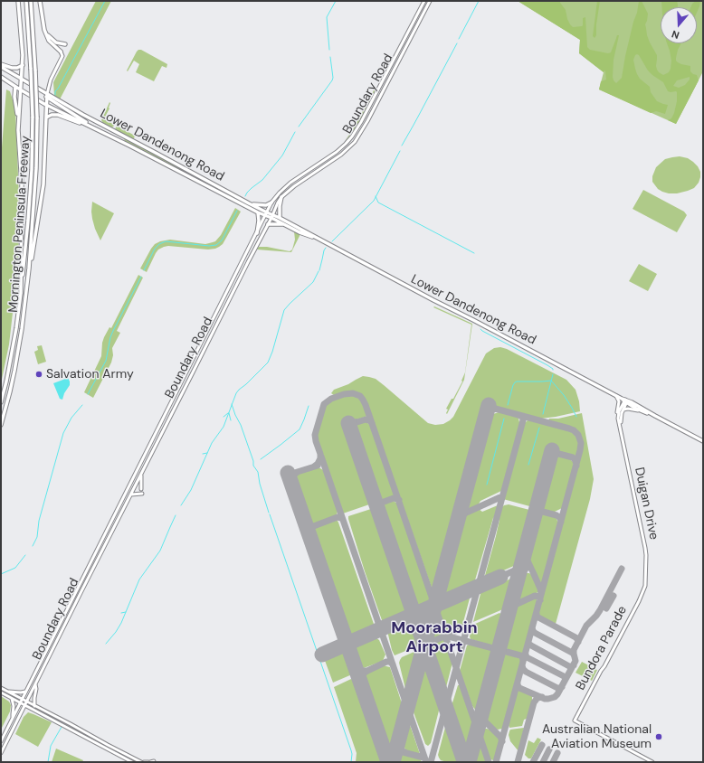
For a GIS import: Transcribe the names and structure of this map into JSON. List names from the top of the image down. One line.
{"streets":{"highway":["Lower Dandenong Road","Mornington Peninsula Freeway"],"main road":["Boundary Road","Duigan Drive","Bundora Parade"]},"crossings":[["Boundary Road","Lower Dandenong Road"],["Lower Dandenong Road","Duigan Drive"],["Duigan Drive","Bundora Parade"]],"districts":["Moorabbin Airport"],"places":["Salvation Army","Australian National Aviation Museum"],"north":"bottom"}
